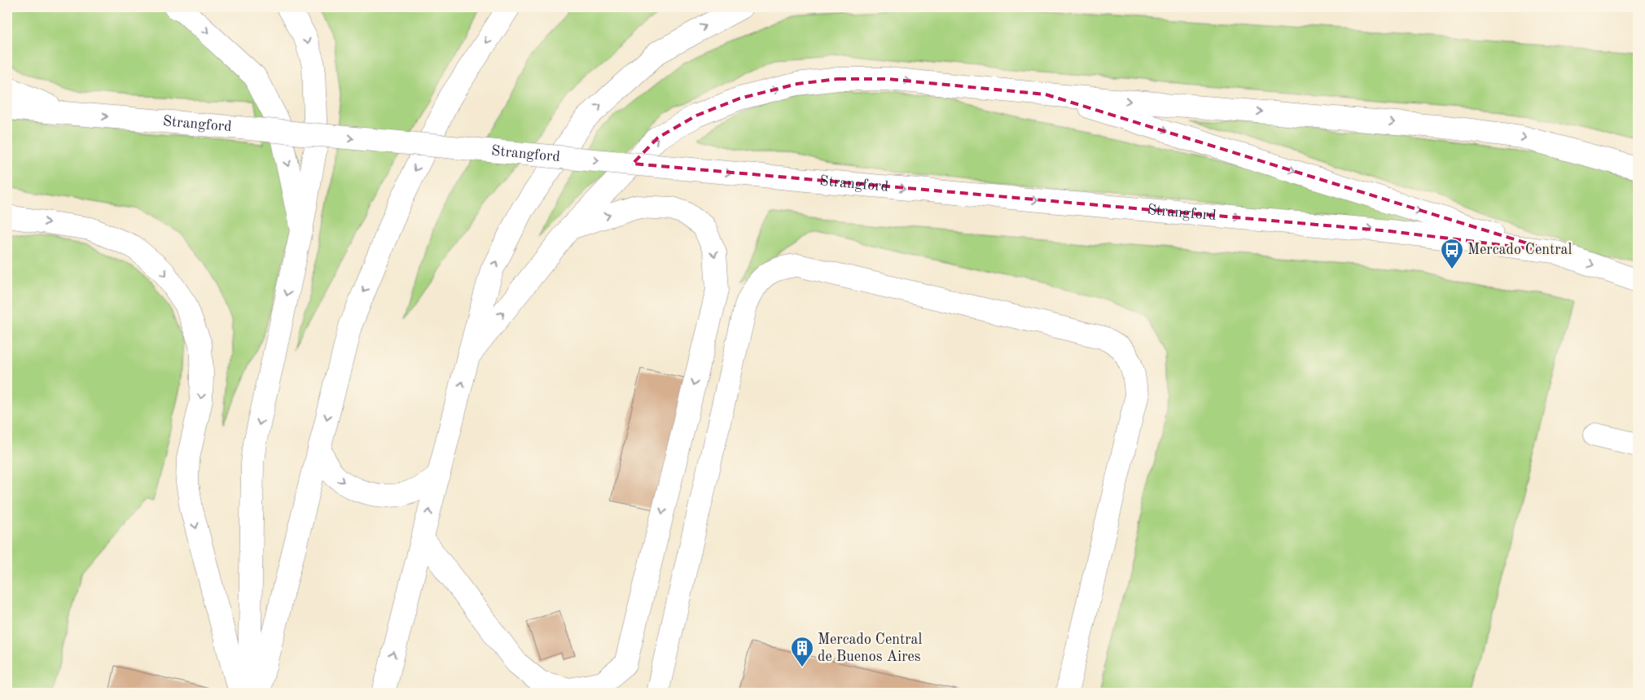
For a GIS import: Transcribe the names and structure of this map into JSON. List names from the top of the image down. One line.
{"streets":{"main road":["Strangford"]},"places":{"bus stop":["Mercado Central"],"building":["Mercado Central de Buenos Aires"]}}
